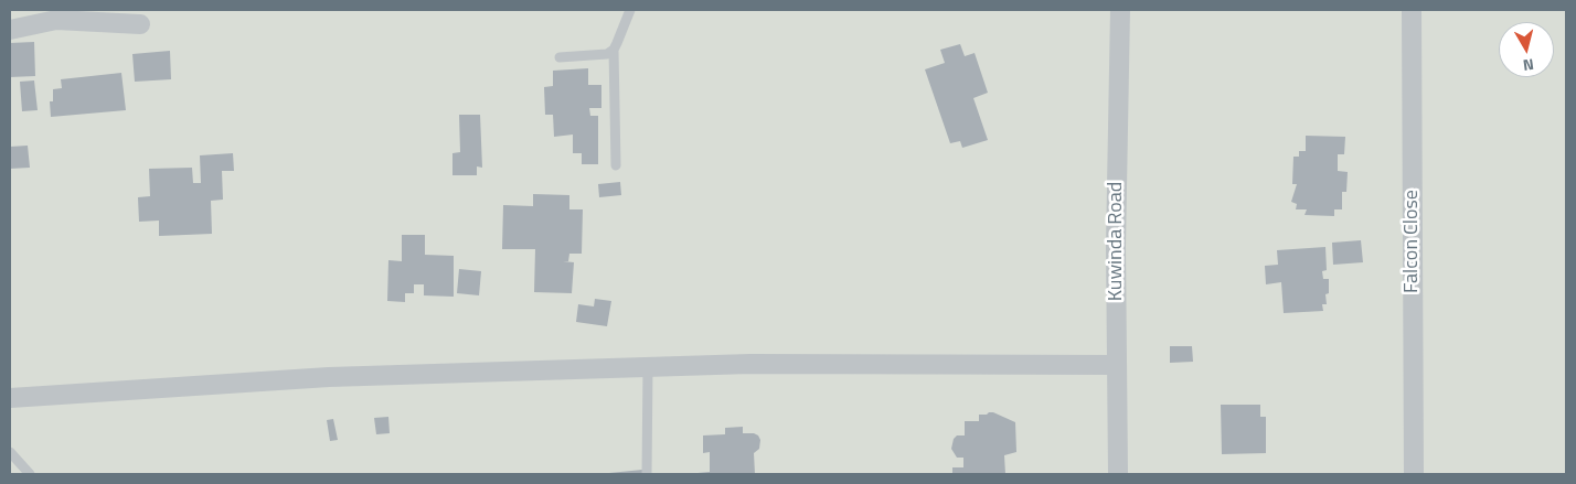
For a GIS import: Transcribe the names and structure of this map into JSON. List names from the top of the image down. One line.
{"streets":{"street":["Kuwinda Road","Falcon Close"]},"north":"bottom"}
